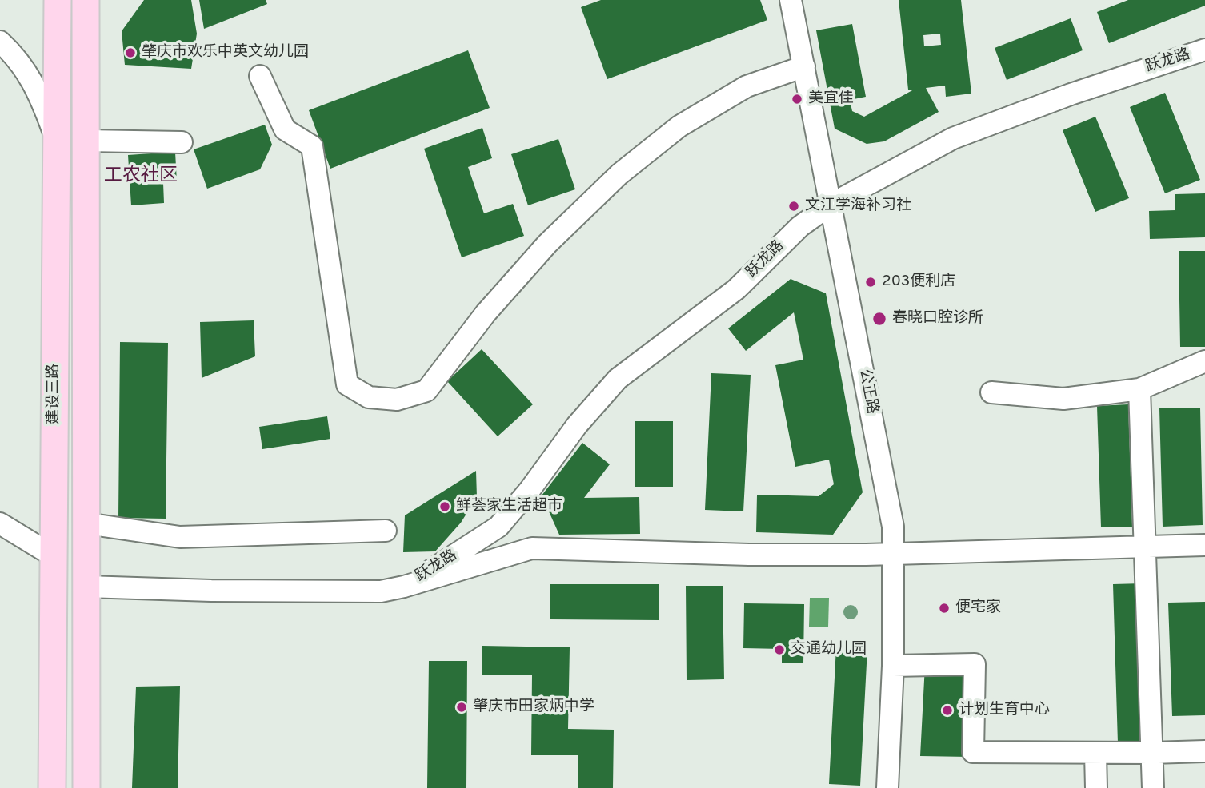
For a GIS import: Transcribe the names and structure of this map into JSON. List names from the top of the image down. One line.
{"streets":{"main road":["建设三路"],"street":["跃龙路","公正路"]},"crossings":[["跃龙路","公正路"]],"districts":["工农社区"],"places":["肇庆市欢乐中英文幼儿园","美宜佳","文江学海补习社","203便利店","春晓口腔诊所","鲜荟家生活超市","便宅家","交通幼儿园","肇庆市田家炳中学","计划生育中心"]}
